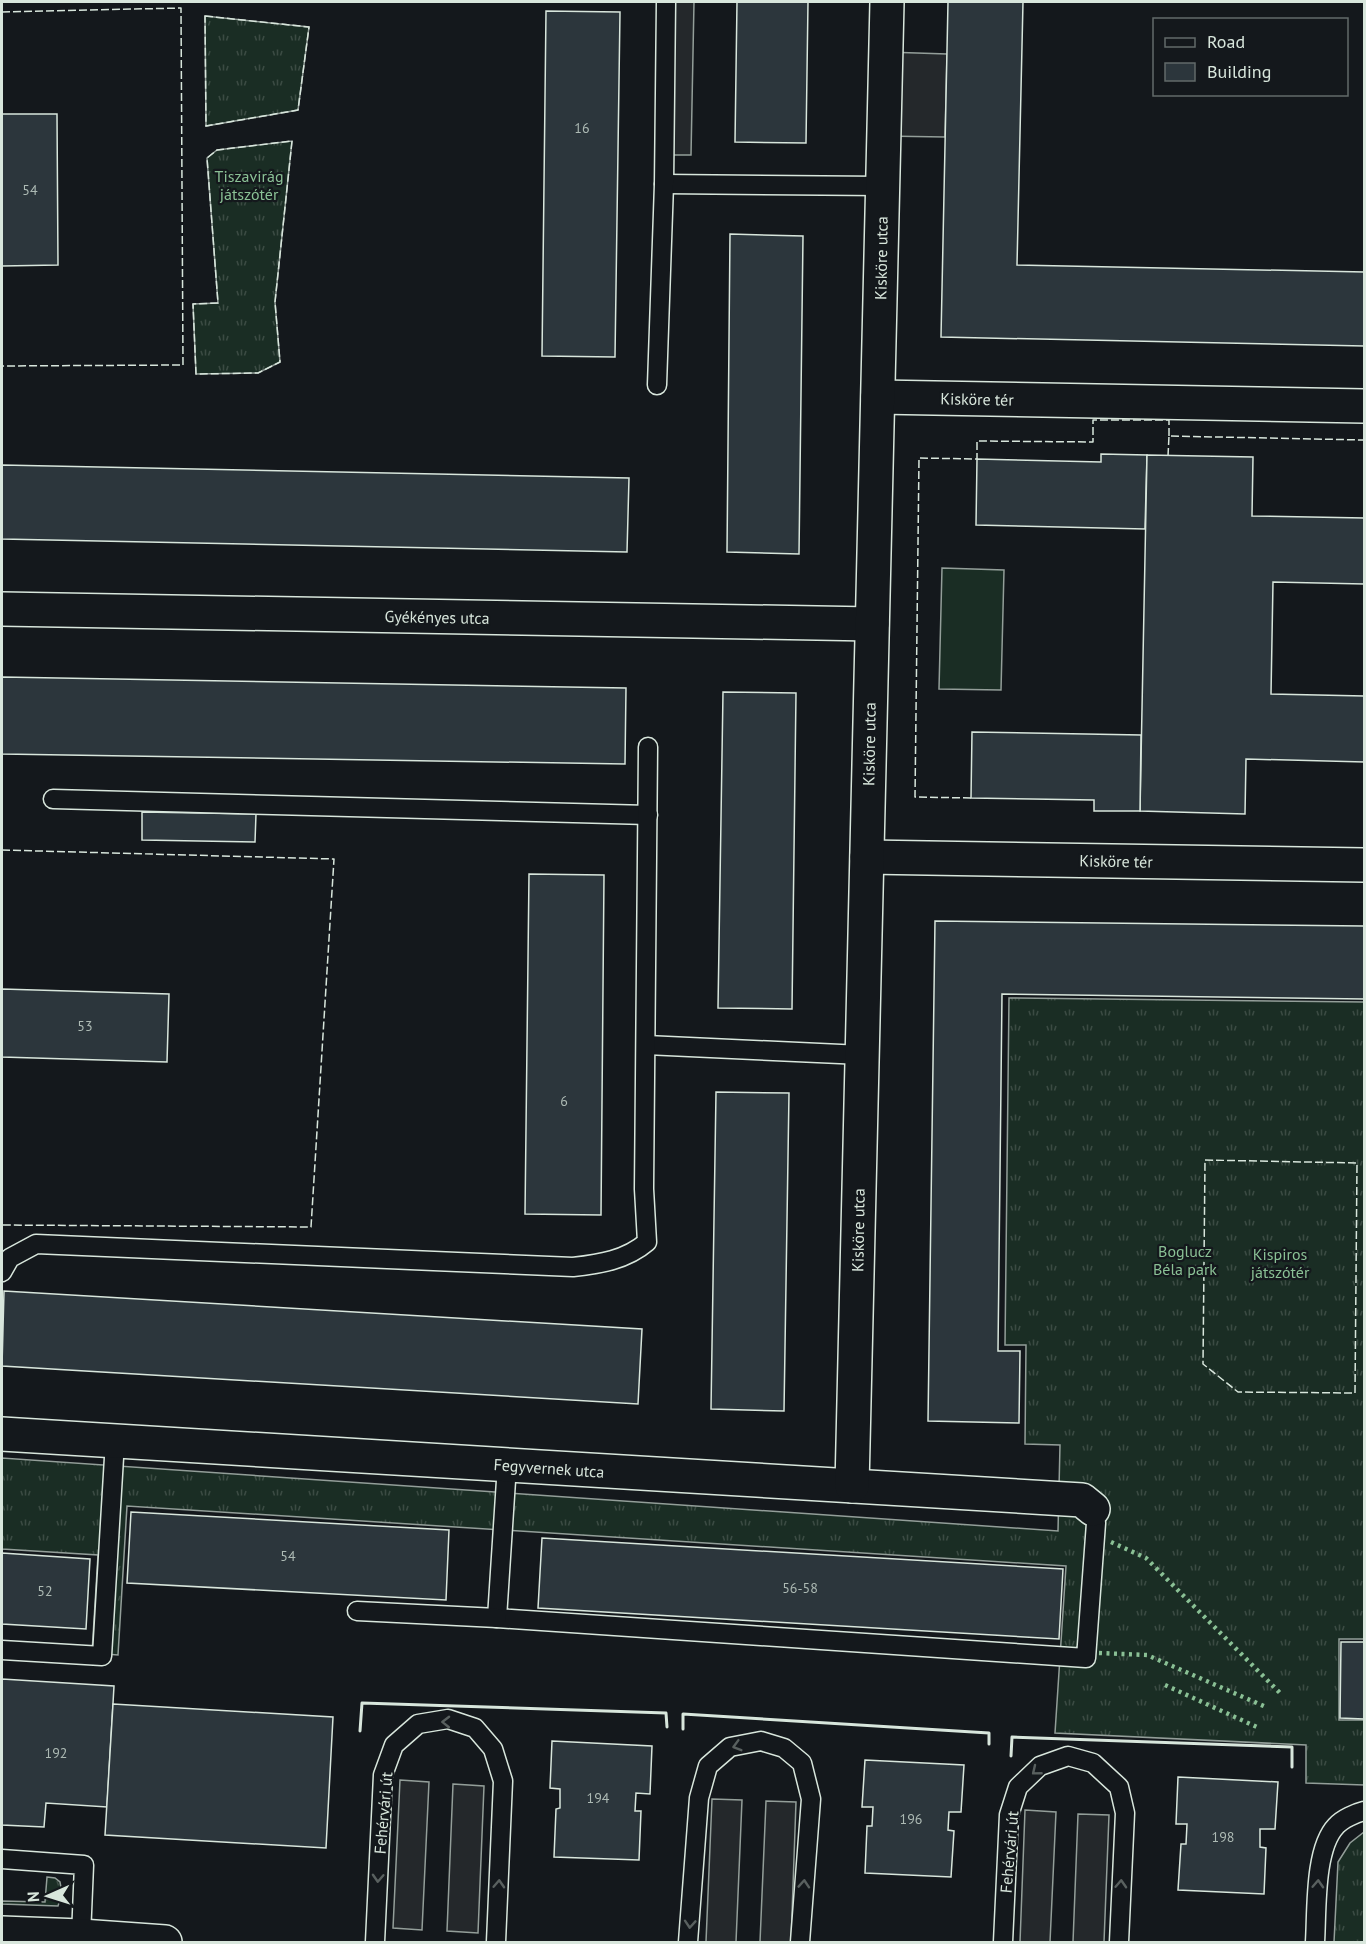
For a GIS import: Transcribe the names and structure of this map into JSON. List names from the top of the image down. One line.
{"streets":{"street":["Kisköre utca","Kisköre tér","Gyékényes utca","Fegyvernek utca"],"lane":["Fehérvári út"]},"crossings":[["Kisköre utca","Kisköre tér"],["Kisköre utca","Gyékényes utca"],["Kisköre utca","Fegyvernek utca"]],"parks":["Tiszavirág játszótér","Boglucz Béla park","Kispiros játszótér"],"house_numbers":["16","54","53","6","54","56-58","52","192","194","196","198"],"legend":["Road","Building"],"north":"left"}
